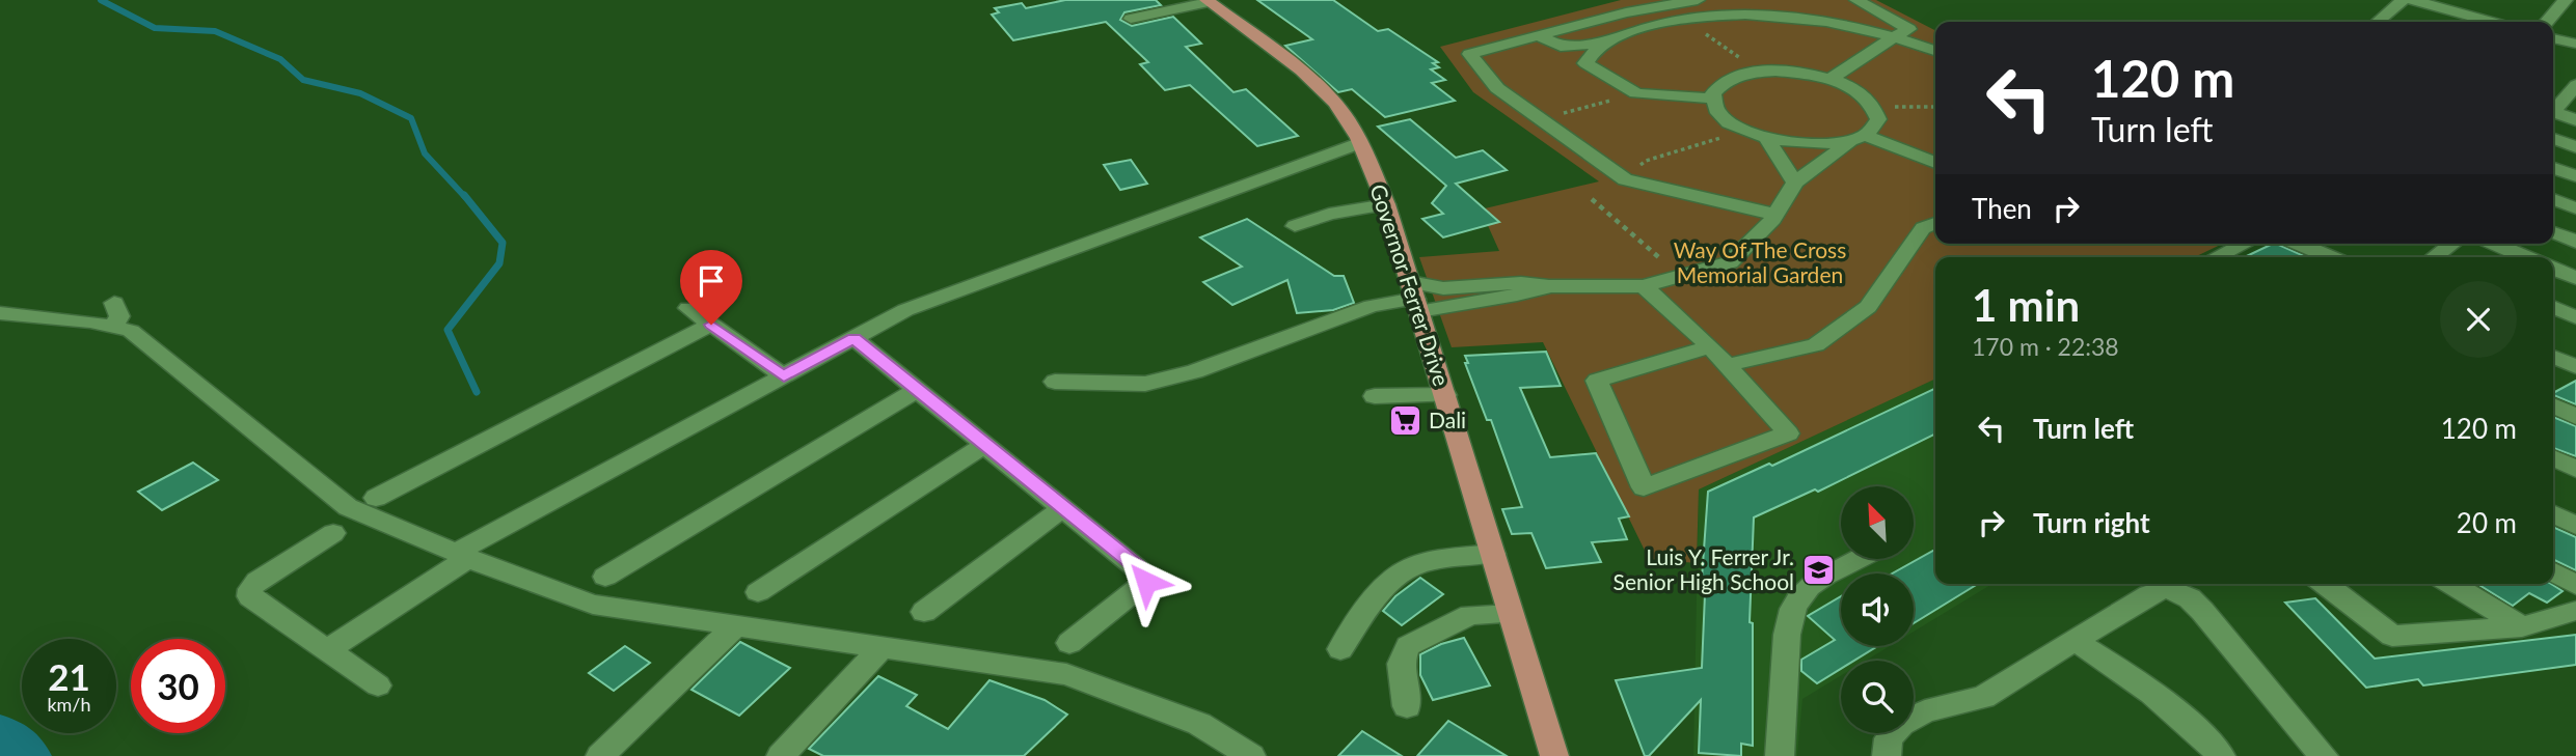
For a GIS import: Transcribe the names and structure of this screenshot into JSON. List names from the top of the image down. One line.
{"streets":{"main road":["Governor Ferrer Drive"]},"parks":["Way Of The Cross Memorial Garden"],"places":{"supermarket":["Dali"],"school or university":["Luis Y. Ferrer Jr. Senior High School"]},"north":"top left","page":{"turn":["120 m","Turn left"],"then":"Then","heading":["1 min","170 m · 22:38"],"list":[{"name":"Turn left","value":"120 m"},{"name":"Turn right","value":"20 m"}],"speed":"21 km/h","limit":"30"}}
